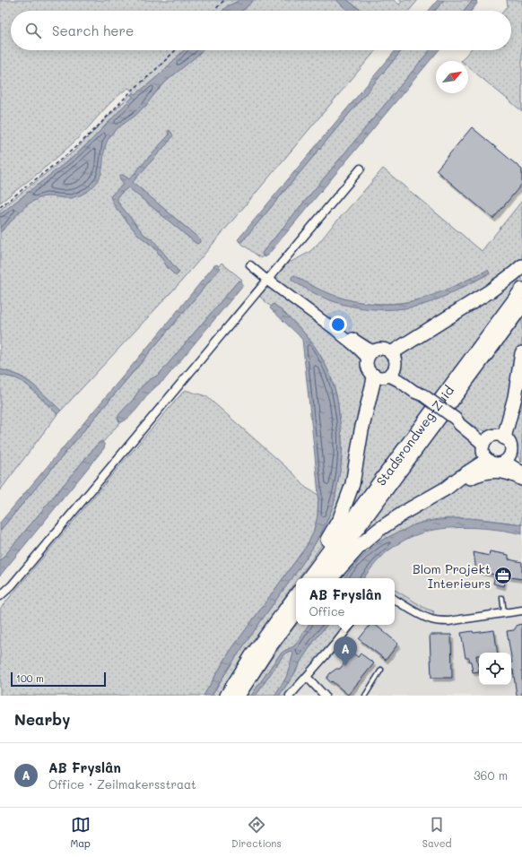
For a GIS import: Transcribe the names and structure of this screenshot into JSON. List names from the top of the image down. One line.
{"streets":{"highway":["Stadsrondweg-Zuid"]},"places":{"office":["Blom Projekt Interieurs"]},"scale_bar":"100 m","north":"top right","page":{"search":"Search here","popup":["AB Fryslân","Office"],"pins":"A","scale":"100 m","heading":"Nearby","list":[{"mark":"A","name":"AB Fryslân","note":"Office · Zeilmakersstraat","value":"360 m"}],"nav":["Map","Directions","Saved"]}}
